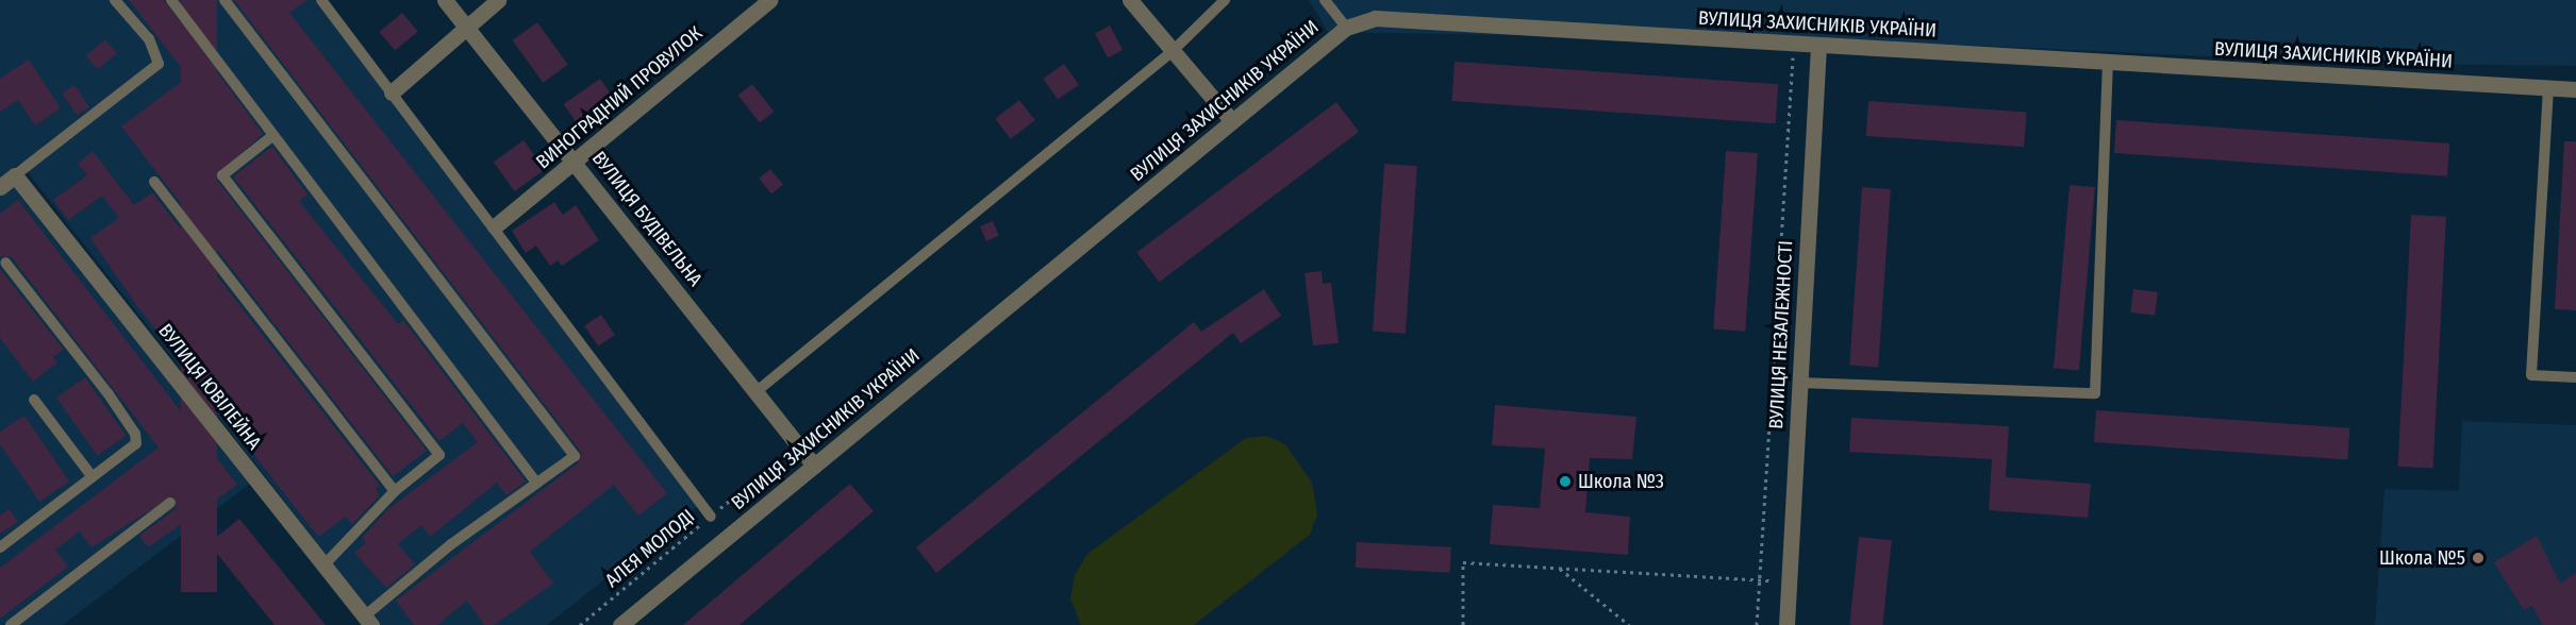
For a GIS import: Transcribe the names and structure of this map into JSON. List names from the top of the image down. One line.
{"streets":{"street":["ВУЛИЦЯ ЗАХИСНИКІВ УКРАЇНИ","ВИНОГРАДНИЙ ПРОВУЛОК","ВУЛИЦЯ БУДІВЕЛЬНА","ВУЛИЦЯ НЕЗАЛЕЖНОСТІ","ВУЛИЦЯ ЮВІЛЕЙНА"],"path":["АЛЕЯ МОЛОДІ"]},"crossings":[["ВУЛИЦЯ ЗАХИСНИКІВ УКРАЇНИ","ВУЛИЦЯ БУДІВЕЛЬНА"],["ВУЛИЦЯ ЗАХИСНИКІВ УКРАЇНИ","ВУЛИЦЯ НЕЗАЛЕЖНОСТІ"],["ВИНОГРАДНИЙ ПРОВУЛОК","ВУЛИЦЯ БУДІВЕЛЬНА"],["ВУЛИЦЯ БУДІВЕЛЬНА","АЛЕЯ МОЛОДІ"]],"places":["Школа №3","Школа №5"]}
